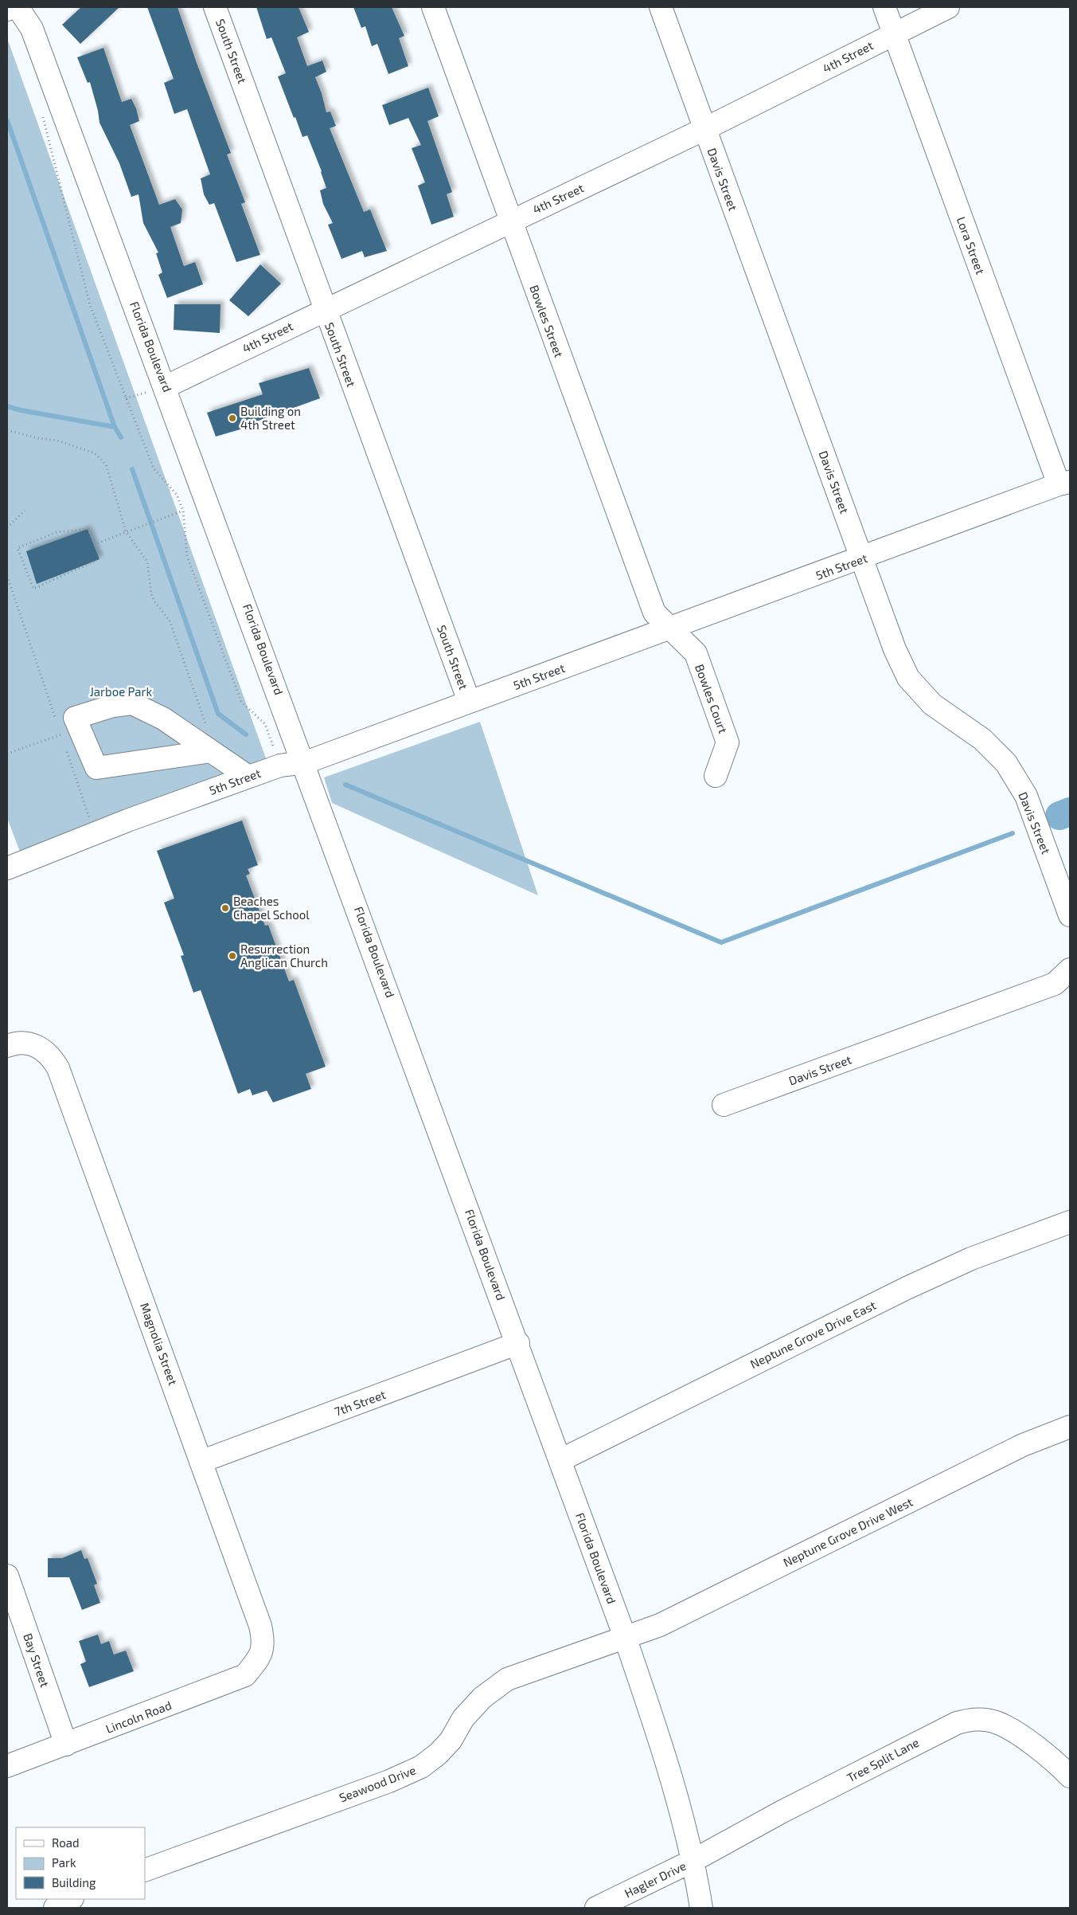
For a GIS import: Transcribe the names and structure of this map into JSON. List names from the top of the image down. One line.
{"streets":{"street":["South Street","4th Street","Davis Street","Lora Street","Bowles Street","Florida Boulevard","5th Street","Bowles Court","Neptune Grove Drive East","Magnolia Street","7th Street","Neptune Grove Drive West","Bay Street","Lincoln Road","Tree Split Lane","Seawood Drive","Hagler Drive"]},"crossings":[["South Street","4th Street"],["South Street","5th Street"],["4th Street","Davis Street"],["4th Street","Lora Street"],["4th Street","Bowles Street"],["4th Street","Florida Boulevard"],["Davis Street","5th Street"],["Lora Street","5th Street"],["Bowles Street","5th Street"],["Bowles Street","Bowles Court"],["Florida Boulevard","5th Street"],["Florida Boulevard","Neptune Grove Drive East"],["Florida Boulevard","7th Street"],["Florida Boulevard","Neptune Grove Drive West"],["Florida Boulevard","Tree Split Lane"],["Florida Boulevard","Seawood Drive"],["Florida Boulevard","Hagler Drive"],["5th Street","Bowles Court"],["Magnolia Street","7th Street"],["Magnolia Street","Lincoln Road"],["Neptune Grove Drive West","Seawood Drive"],["Bay Street","Lincoln Road"],["Tree Split Lane","Hagler Drive"]],"parks":["Jarboe Park"],"places":["Building on 4th Street","Beaches Chapel School","Resurrection Anglican Church"],"legend":["Road","Park","Building"]}
